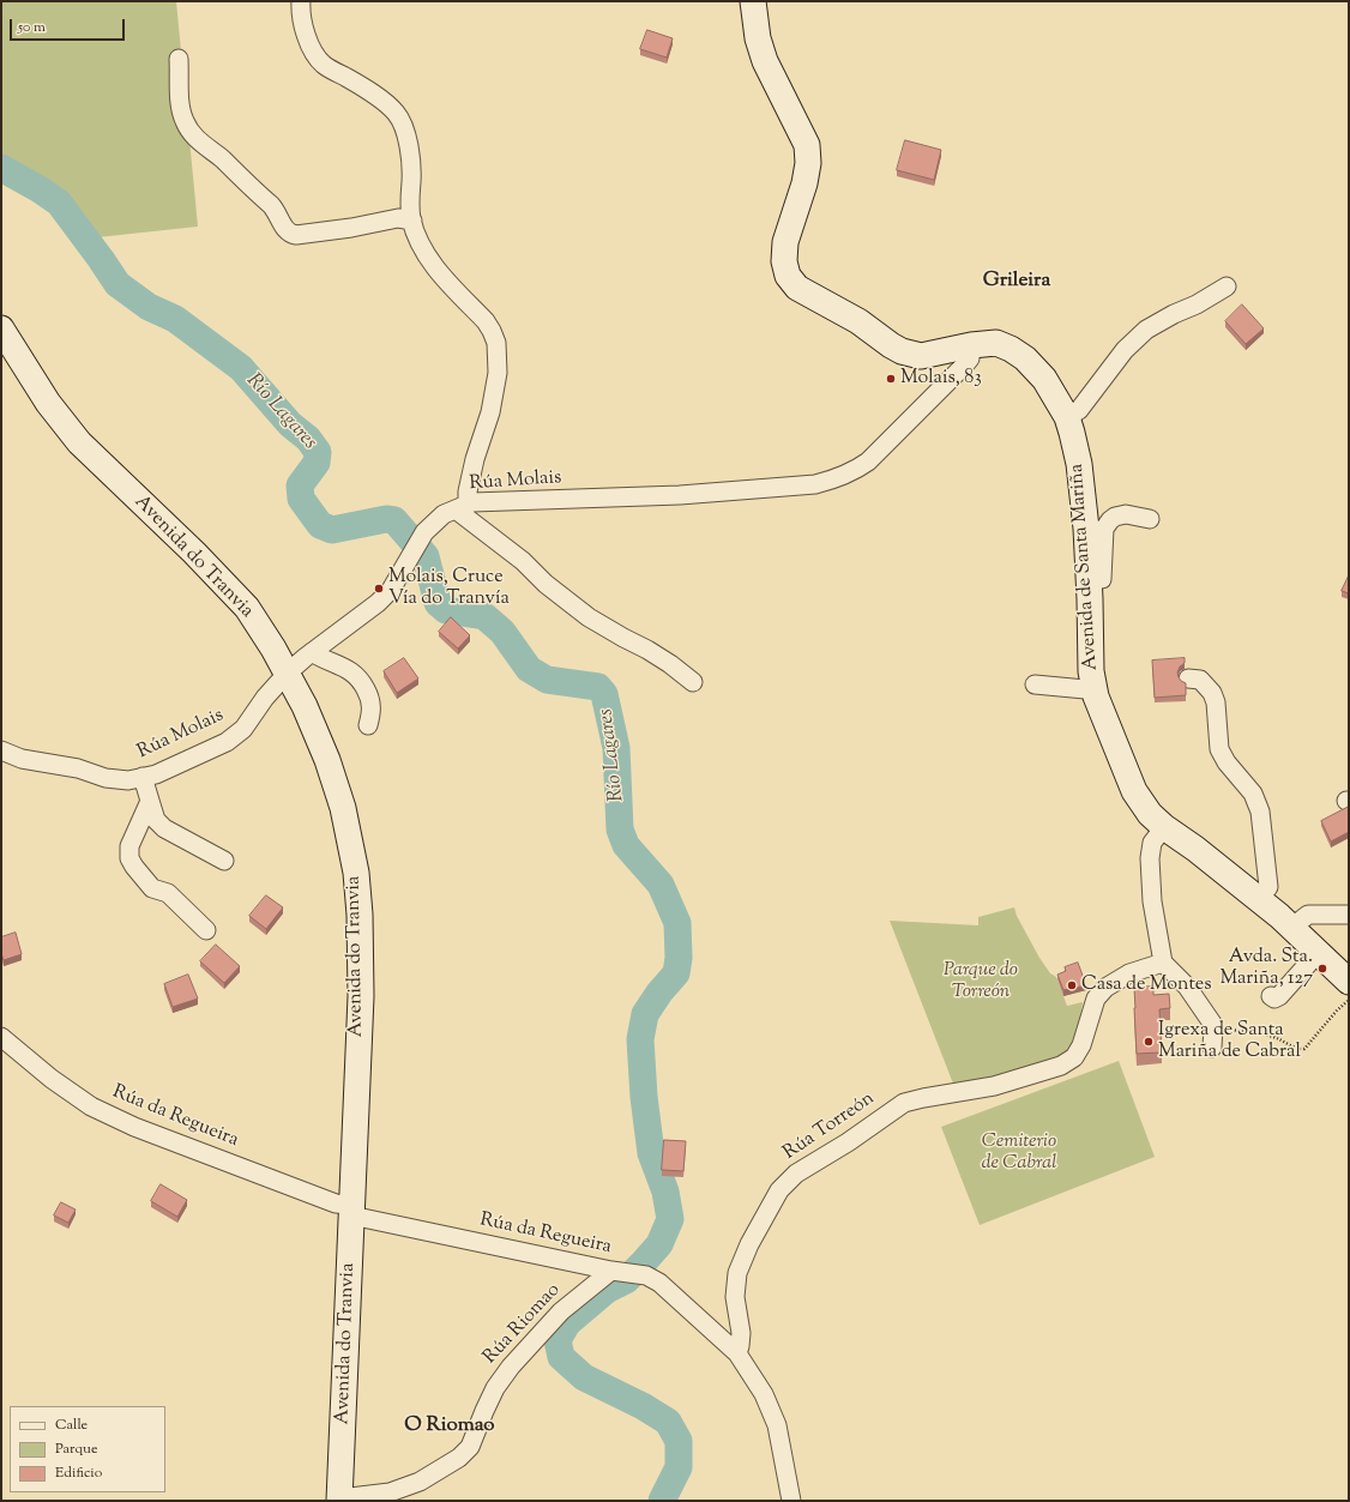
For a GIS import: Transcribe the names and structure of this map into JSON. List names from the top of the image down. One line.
{"streets":{"main road":["Avenida do Tranvia","Avenida de Santa Mariña"],"street":["Rúa Molais","Rúa da Regueira","Rúa Torreón","Rúa Riomao"]},"crossings":[["Rúa Molais","Avenida do Tranvia"],["Rúa Molais","Avenida de Santa Mariña"],["Avenida do Tranvia","Rúa da Regueira"],["Avenida do Tranvia","Rúa Riomao"],["Rúa da Regueira","Rúa Torreón"],["Rúa da Regueira","Rúa Riomao"]],"districts":["Grileira","O Riomao"],"water":["Río Lagares"],"parks":["Parque do Torreón","Cemiterio de Cabral"],"places":["Molais, 83","Molais, Cruce Vía do Tranvía","Avda. Sta. Mariña, 127","Casa de Montes","Igrexa de Santa Mariña de Cabral"],"legend":["Calle","Parque","Edificio"],"scale_bar":"50 m"}
